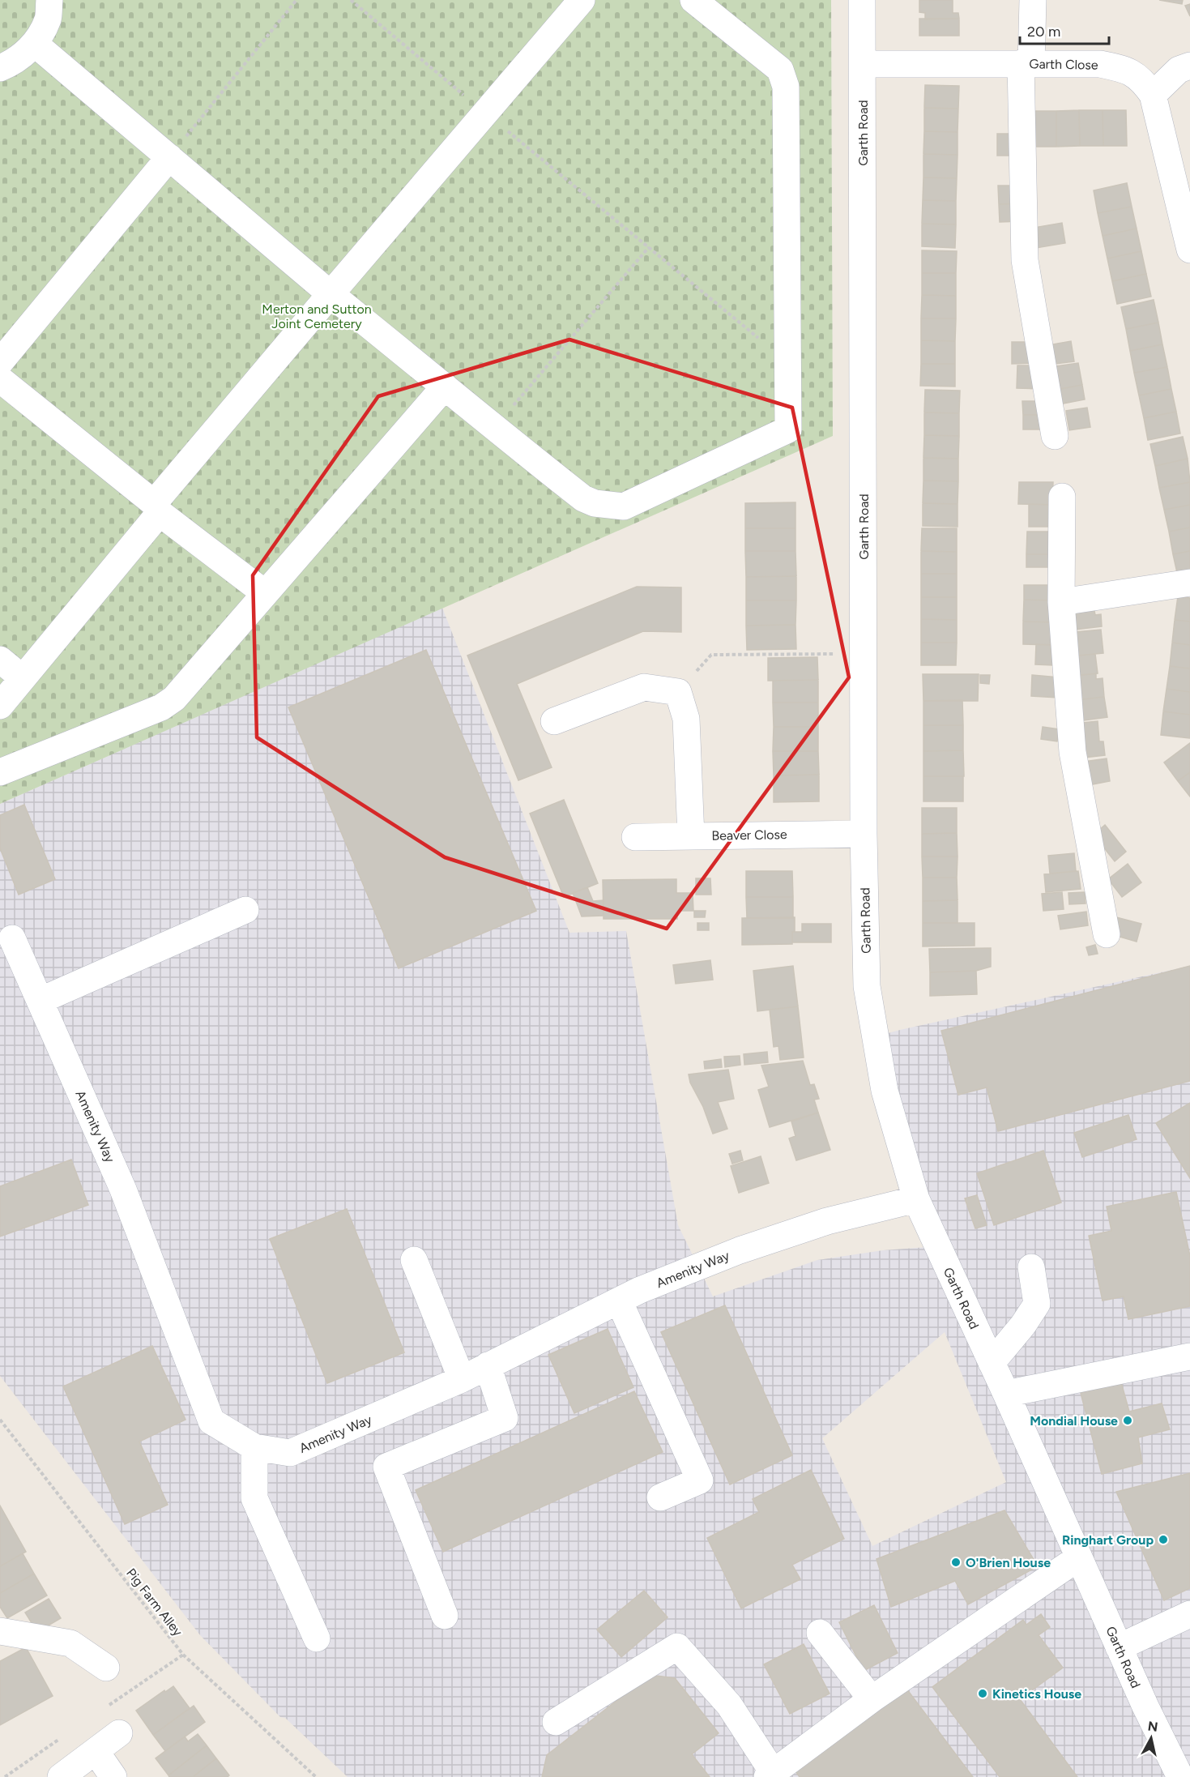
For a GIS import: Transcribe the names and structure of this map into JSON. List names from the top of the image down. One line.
{"streets":{"street":["Garth Close","Garth Road","Beaver Close","Amenity Way"],"path":["Pig Farm Alley"]},"crossings":[["Garth Close","Garth Road"],["Garth Road","Beaver Close"],["Garth Road","Amenity Way"]],"parks":["Merton and Sutton Joint Cemetery"],"places":["Mondial House","Ringhart Group","O'Brien House","Kinetics House"],"scale_bar":"20 m","north":"top"}
